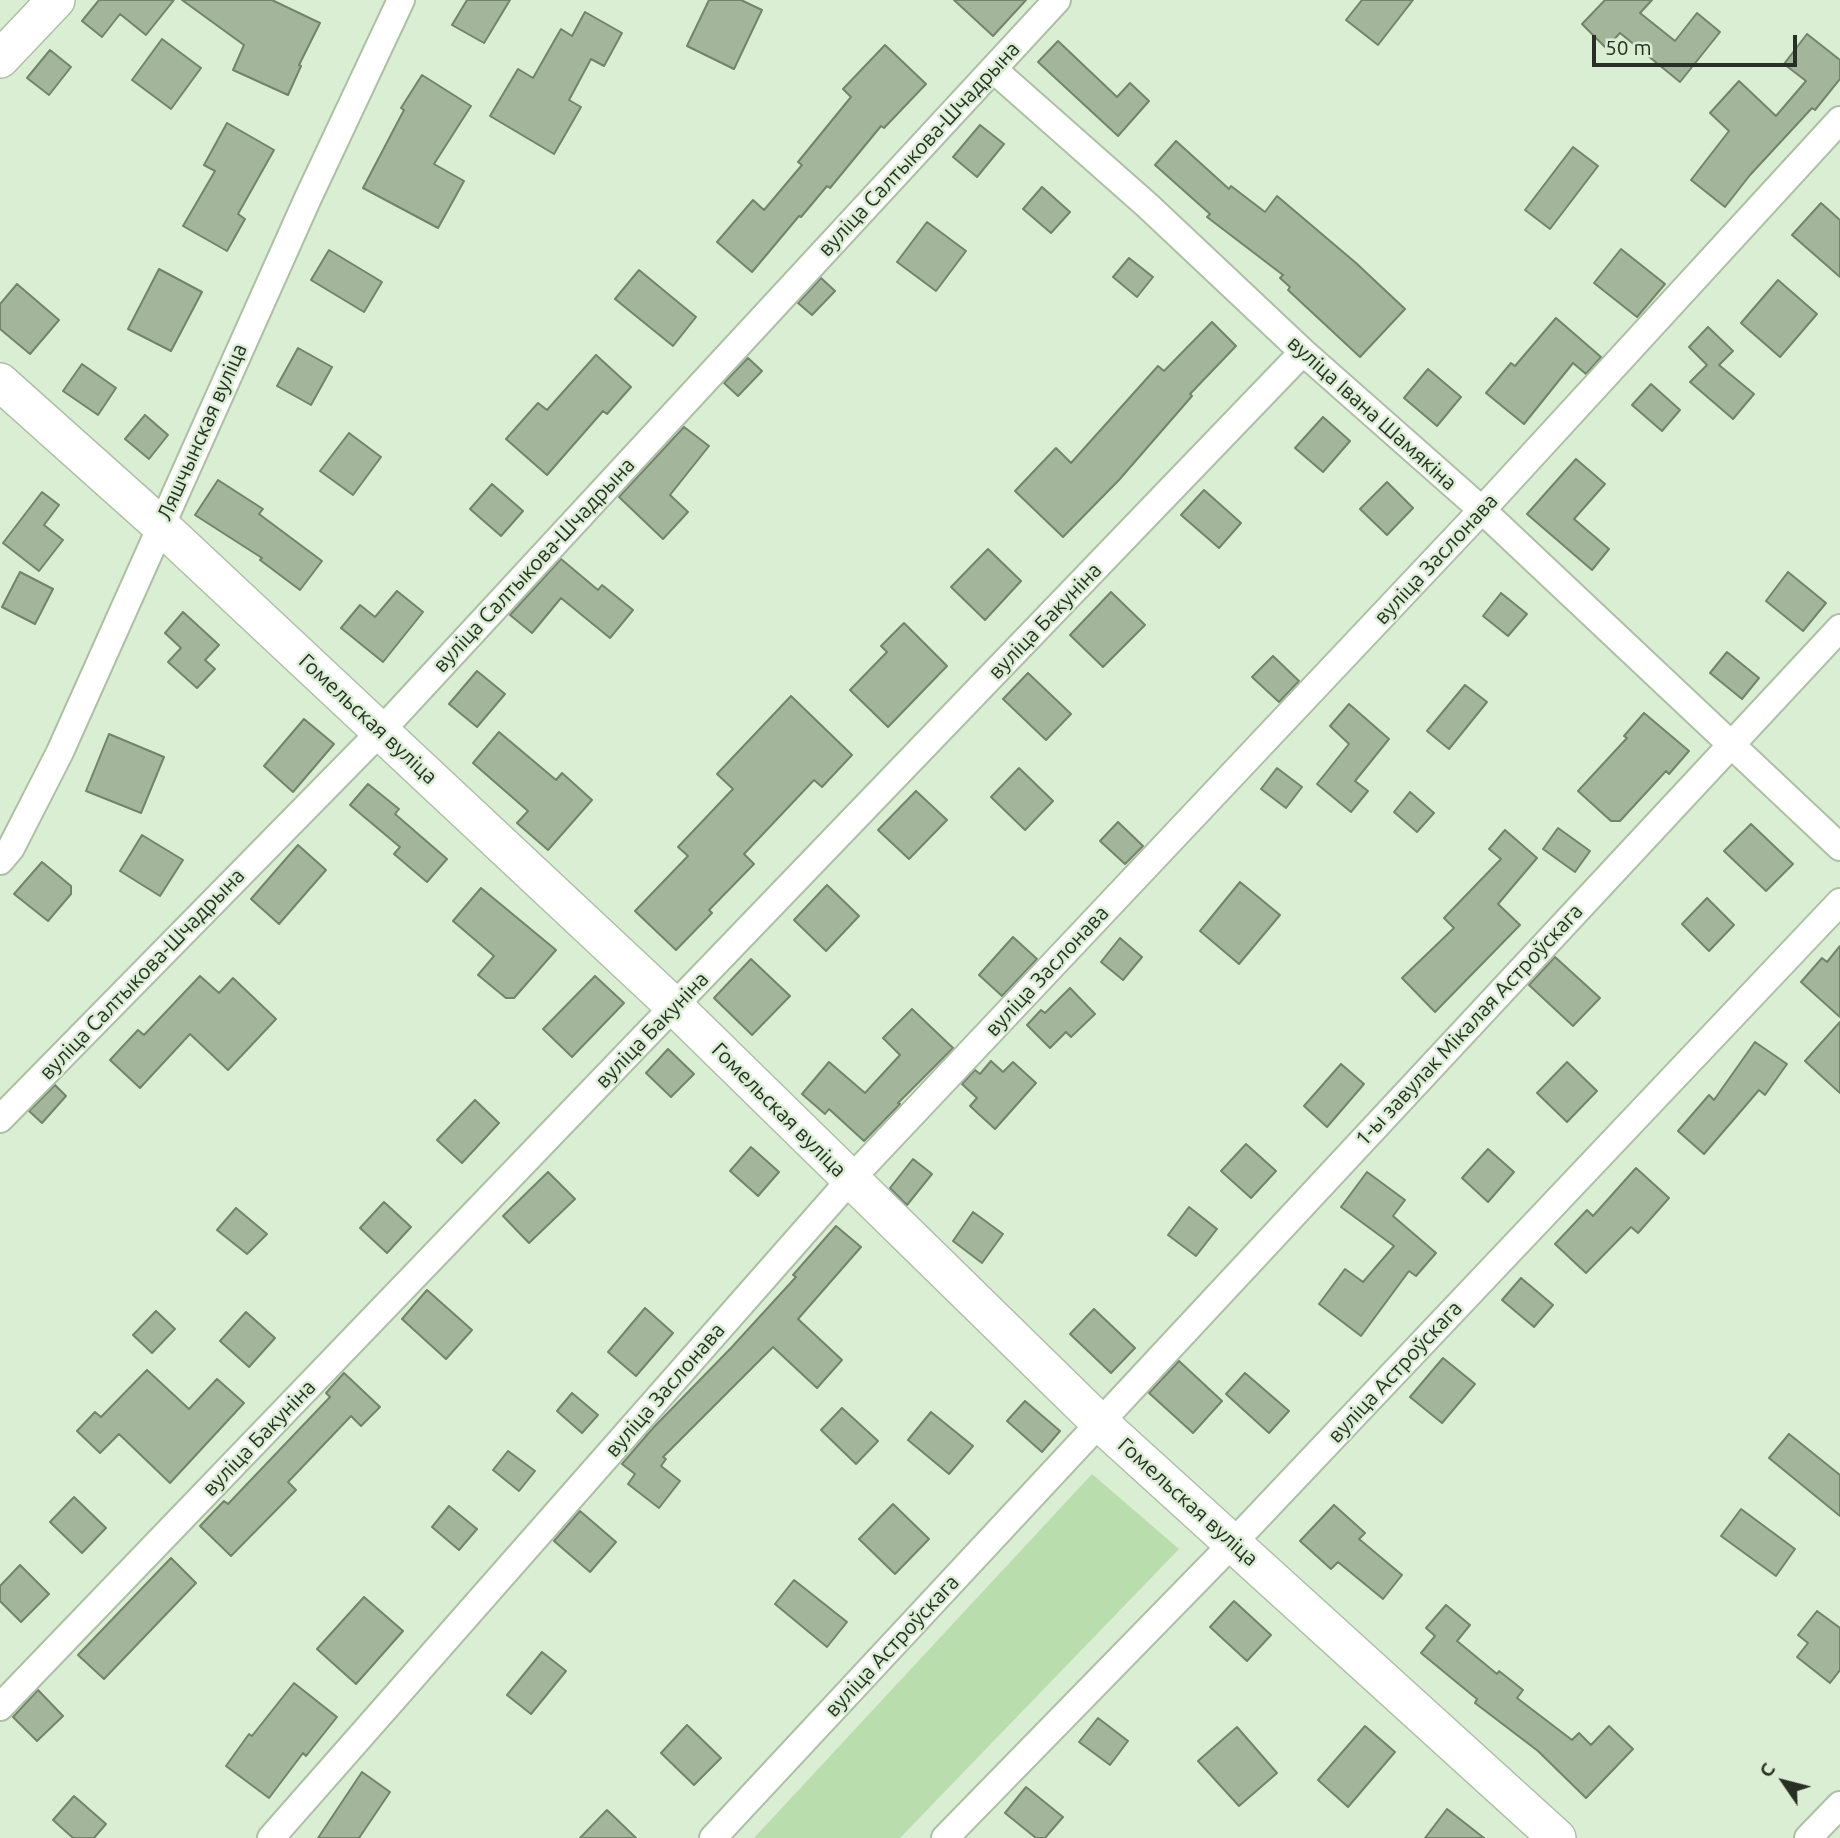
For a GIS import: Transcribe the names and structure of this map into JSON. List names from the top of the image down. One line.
{"streets":{"street":["вуліца Салтыкова-Шчадрына","вуліца Івана Шамякіна","Ляшчынская вуліца","вуліца Заслонава","вуліца Бакуніна","Гомельская вуліца","1-ы завулак Мікалая Астроўскага","вуліца Астроўскага"]},"crossings":[["вуліца Салтыкова-Шчадрына","вуліца Івана Шамякіна"],["вуліца Салтыкова-Шчадрына","Гомельская вуліца"],["вуліца Івана Шамякіна","вуліца Заслонава"],["вуліца Івана Шамякіна","вуліца Бакуніна"],["вуліца Івана Шамякіна","1-ы завулак Мікалая Астроўскага"],["Ляшчынская вуліца","Гомельская вуліца"],["вуліца Заслонава","Гомельская вуліца"],["вуліца Бакуніна","Гомельская вуліца"],["Гомельская вуліца","1-ы завулак Мікалая Астроўскага"],["Гомельская вуліца","вуліца Астроўскага"],["1-ы завулак Мікалая Астроўскага","вуліца Астроўскага"]],"scale_bar":"50 m","north":"top left"}
